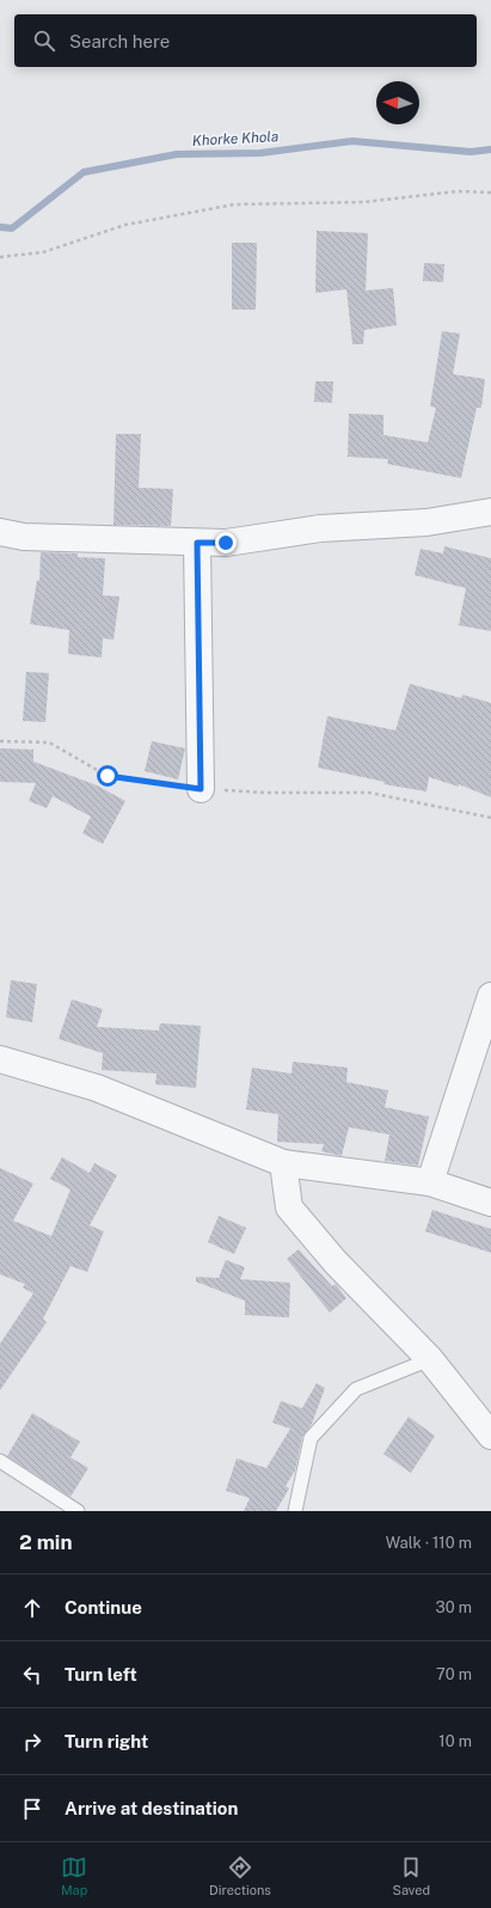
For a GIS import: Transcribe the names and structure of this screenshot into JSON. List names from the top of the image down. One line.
{"water":["Khorke Khola"],"north":"left","page":{"search":"Search here","heading":["2 min","Walk · 110 m"],"list":[["Continue","30 m"],["Turn left","70 m"],["Turn right","10 m"],"Arrive at destination"],"nav":["Map","Directions","Saved"]}}
